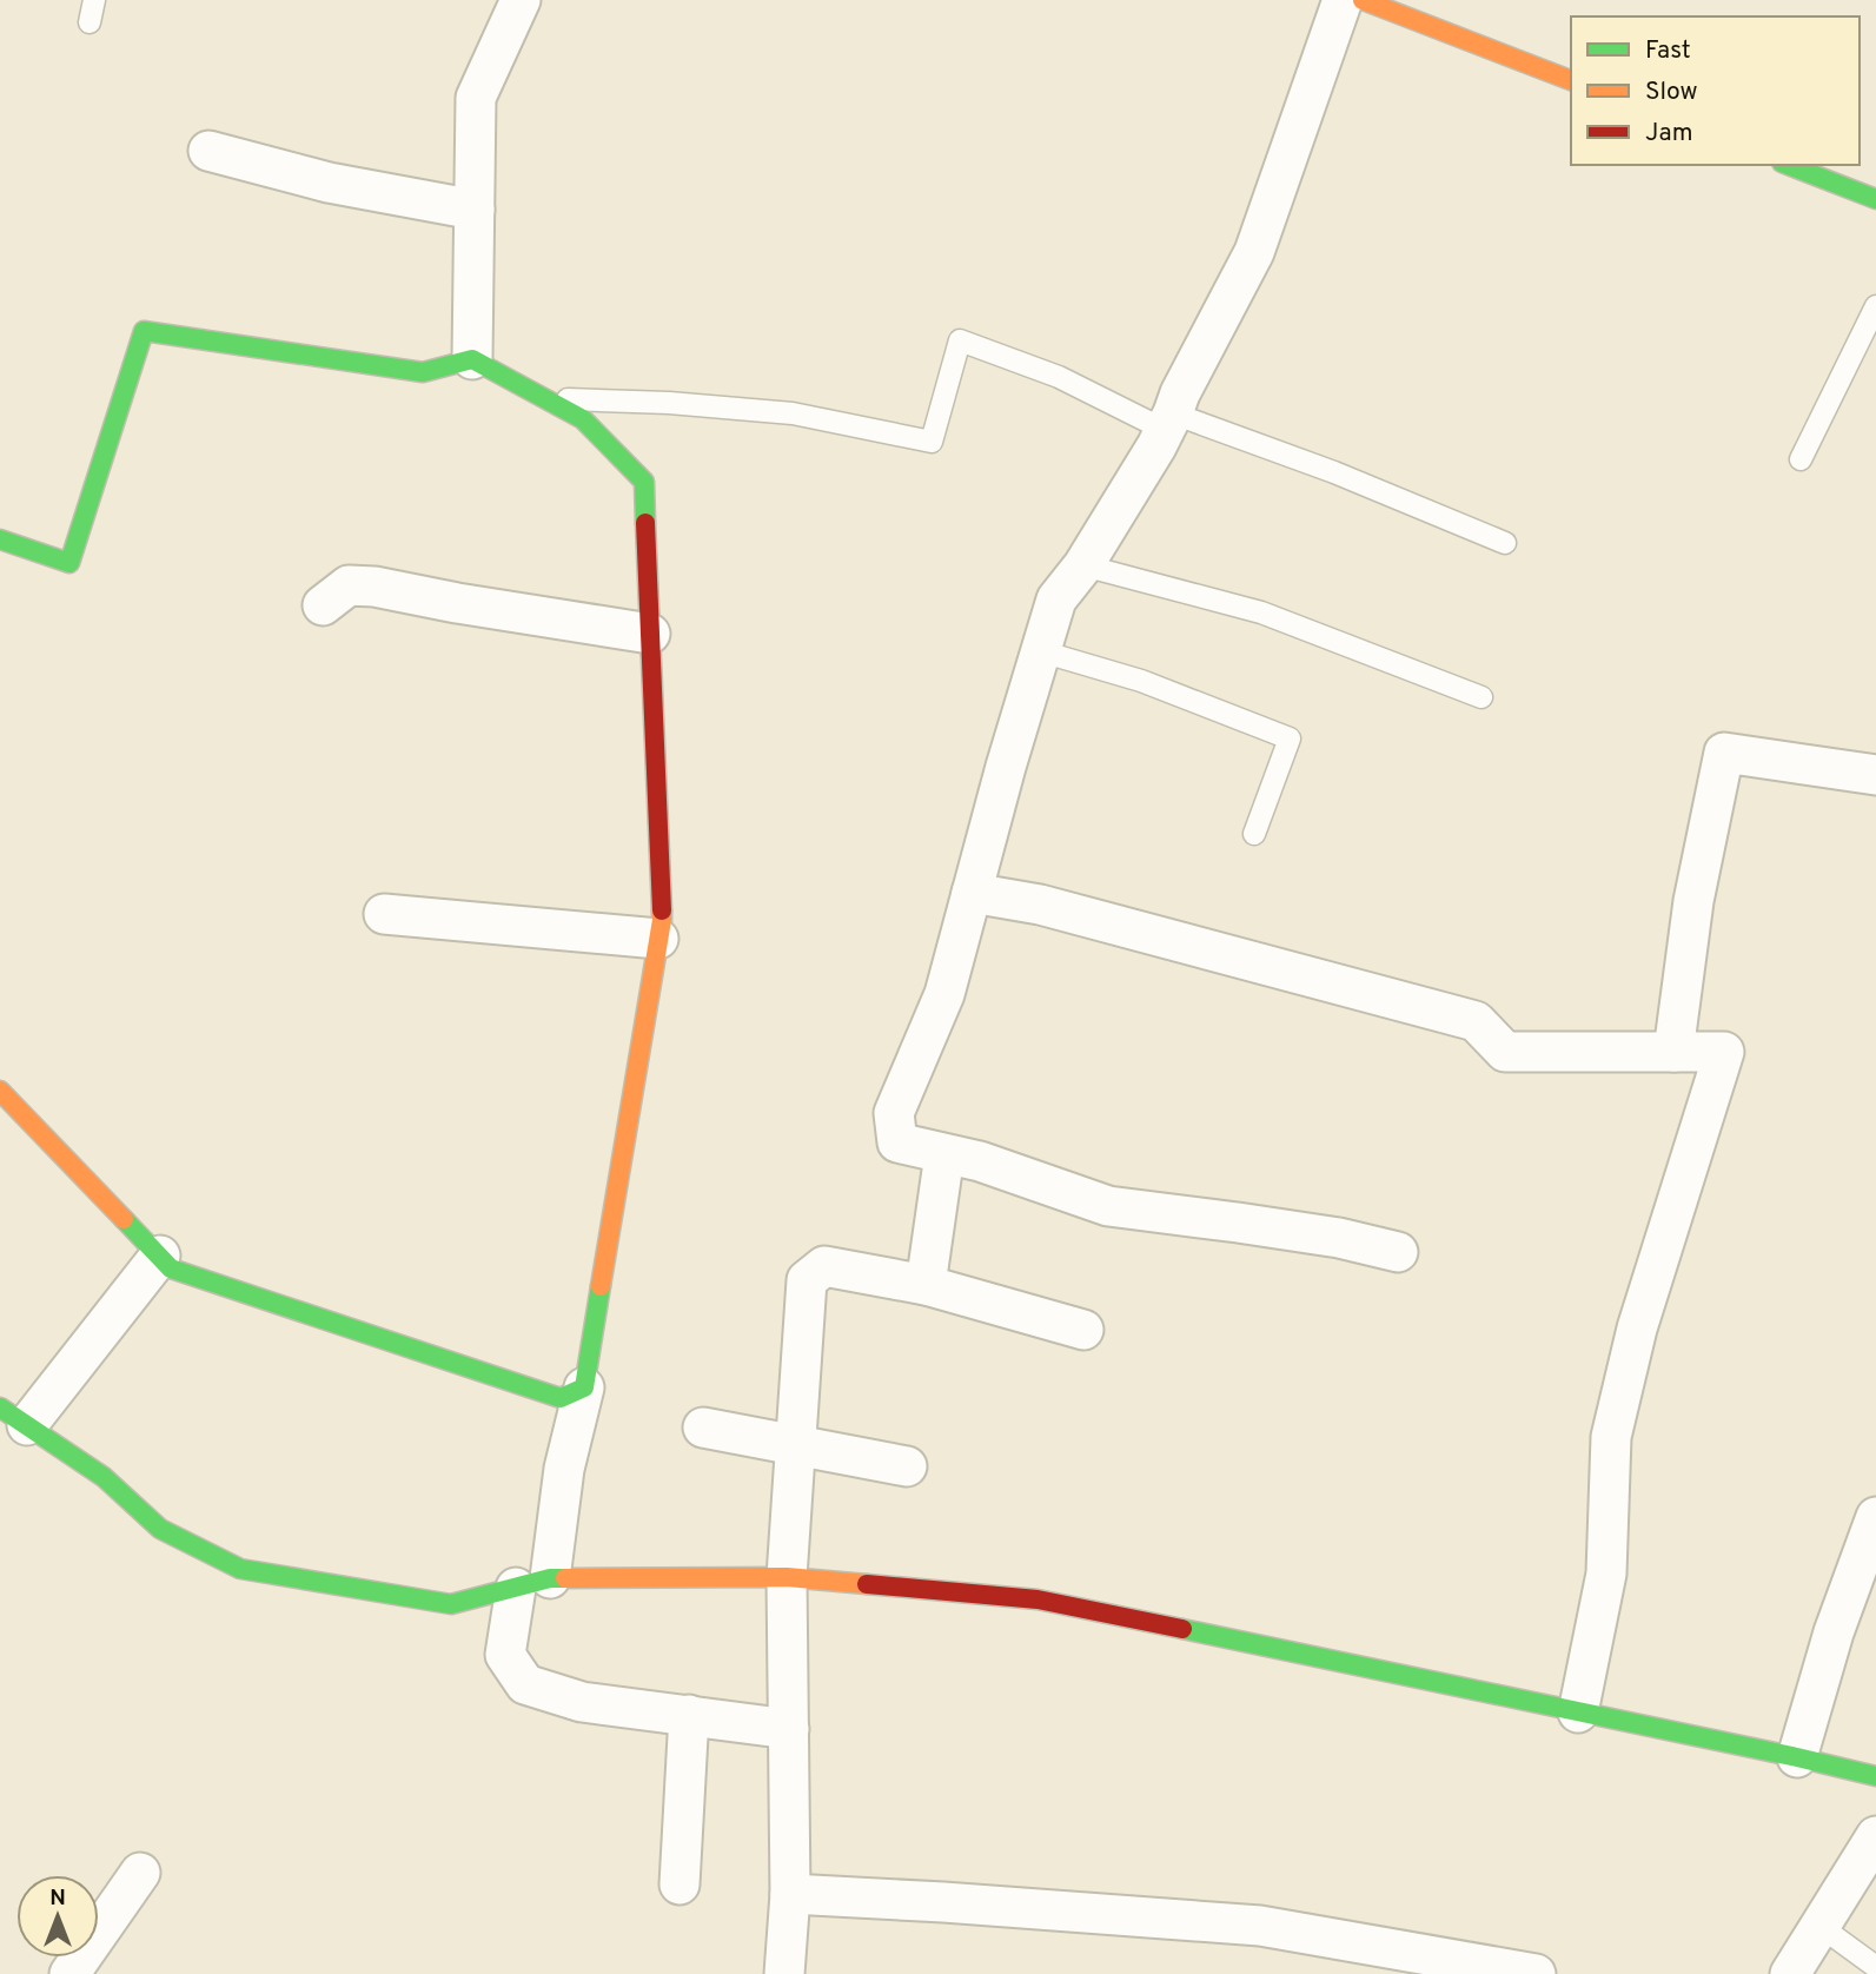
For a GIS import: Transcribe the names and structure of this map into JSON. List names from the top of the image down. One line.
{"legend":["Fast","Slow","Jam"],"north":"top"}
